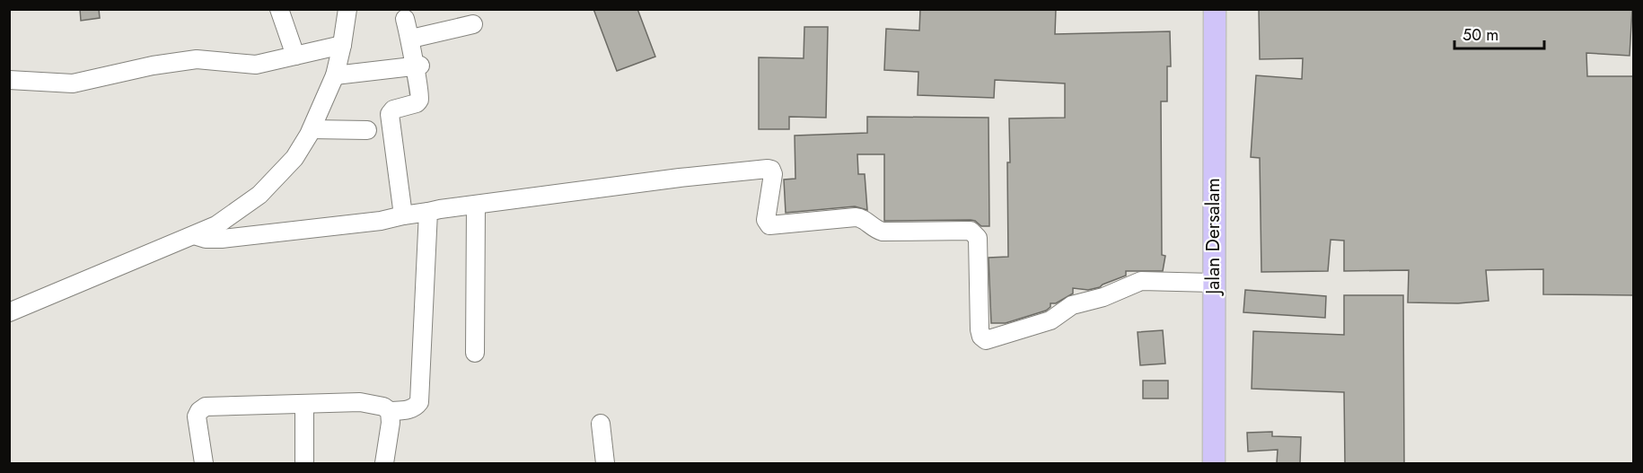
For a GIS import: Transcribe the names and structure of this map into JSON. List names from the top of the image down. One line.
{"streets":{"main road":["Jalan Dersalam"]},"scale_bar":"50 m"}
